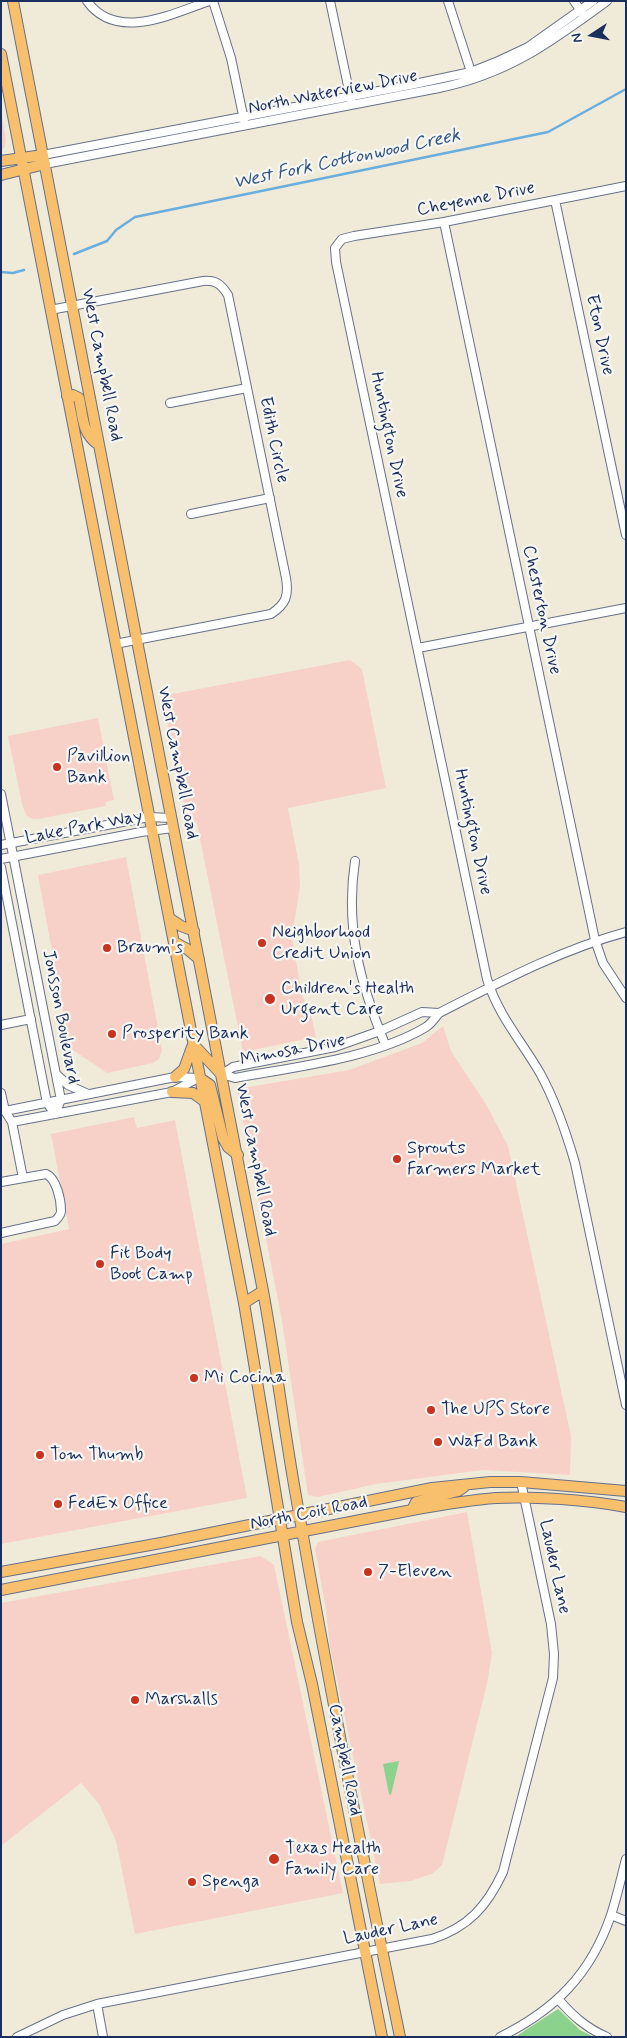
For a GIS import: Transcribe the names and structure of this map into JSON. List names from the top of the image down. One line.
{"streets":{"main road":["West Campbell Road","North Coit Road","Campbell Road"],"street":["North Waterview Drive","Cheyenne Drive","Eton Drive","Huntington Drive","Edith Circle","Chesterton Drive","Lake Park Way","Jonsson Boulevard","Mimosa Drive","Lauder Lane"]},"crossings":[["North Waterview Drive","West Campbell Road"],["Cheyenne Drive","Eton Drive"],["Cheyenne Drive","Huntington Drive"],["Cheyenne Drive","Chesterton Drive"],["West Campbell Road","Edith Circle"],["West Campbell Road","Lake Park Way"],["West Campbell Road","Mimosa Drive"],["West Campbell Road","North Coit Road"],["West Campbell Road","Campbell Road"],["Huntington Drive","Mimosa Drive"],["Chesterton Drive","Mimosa Drive"],["Lake Park Way","Jonsson Boulevard"],["North Coit Road","Lauder Lane"],["North Coit Road","Campbell Road"],["Lauder Lane","Campbell Road"]],"water":["West Fork Cottonwood Creek"],"places":["Pavillion Bank","Neighborhood Credit Union","Braum's","Children's Health Urgent Care","Prosperity Bank","Sprouts Farmers Market","Fit Body Boot Camp","Mi Cocina","The UPS Store","WaFd Bank","Tom Thumb","FedEx Office","7-Eleven","Marshalls","Texas Health Family Care","Spenga"],"north":"left"}
